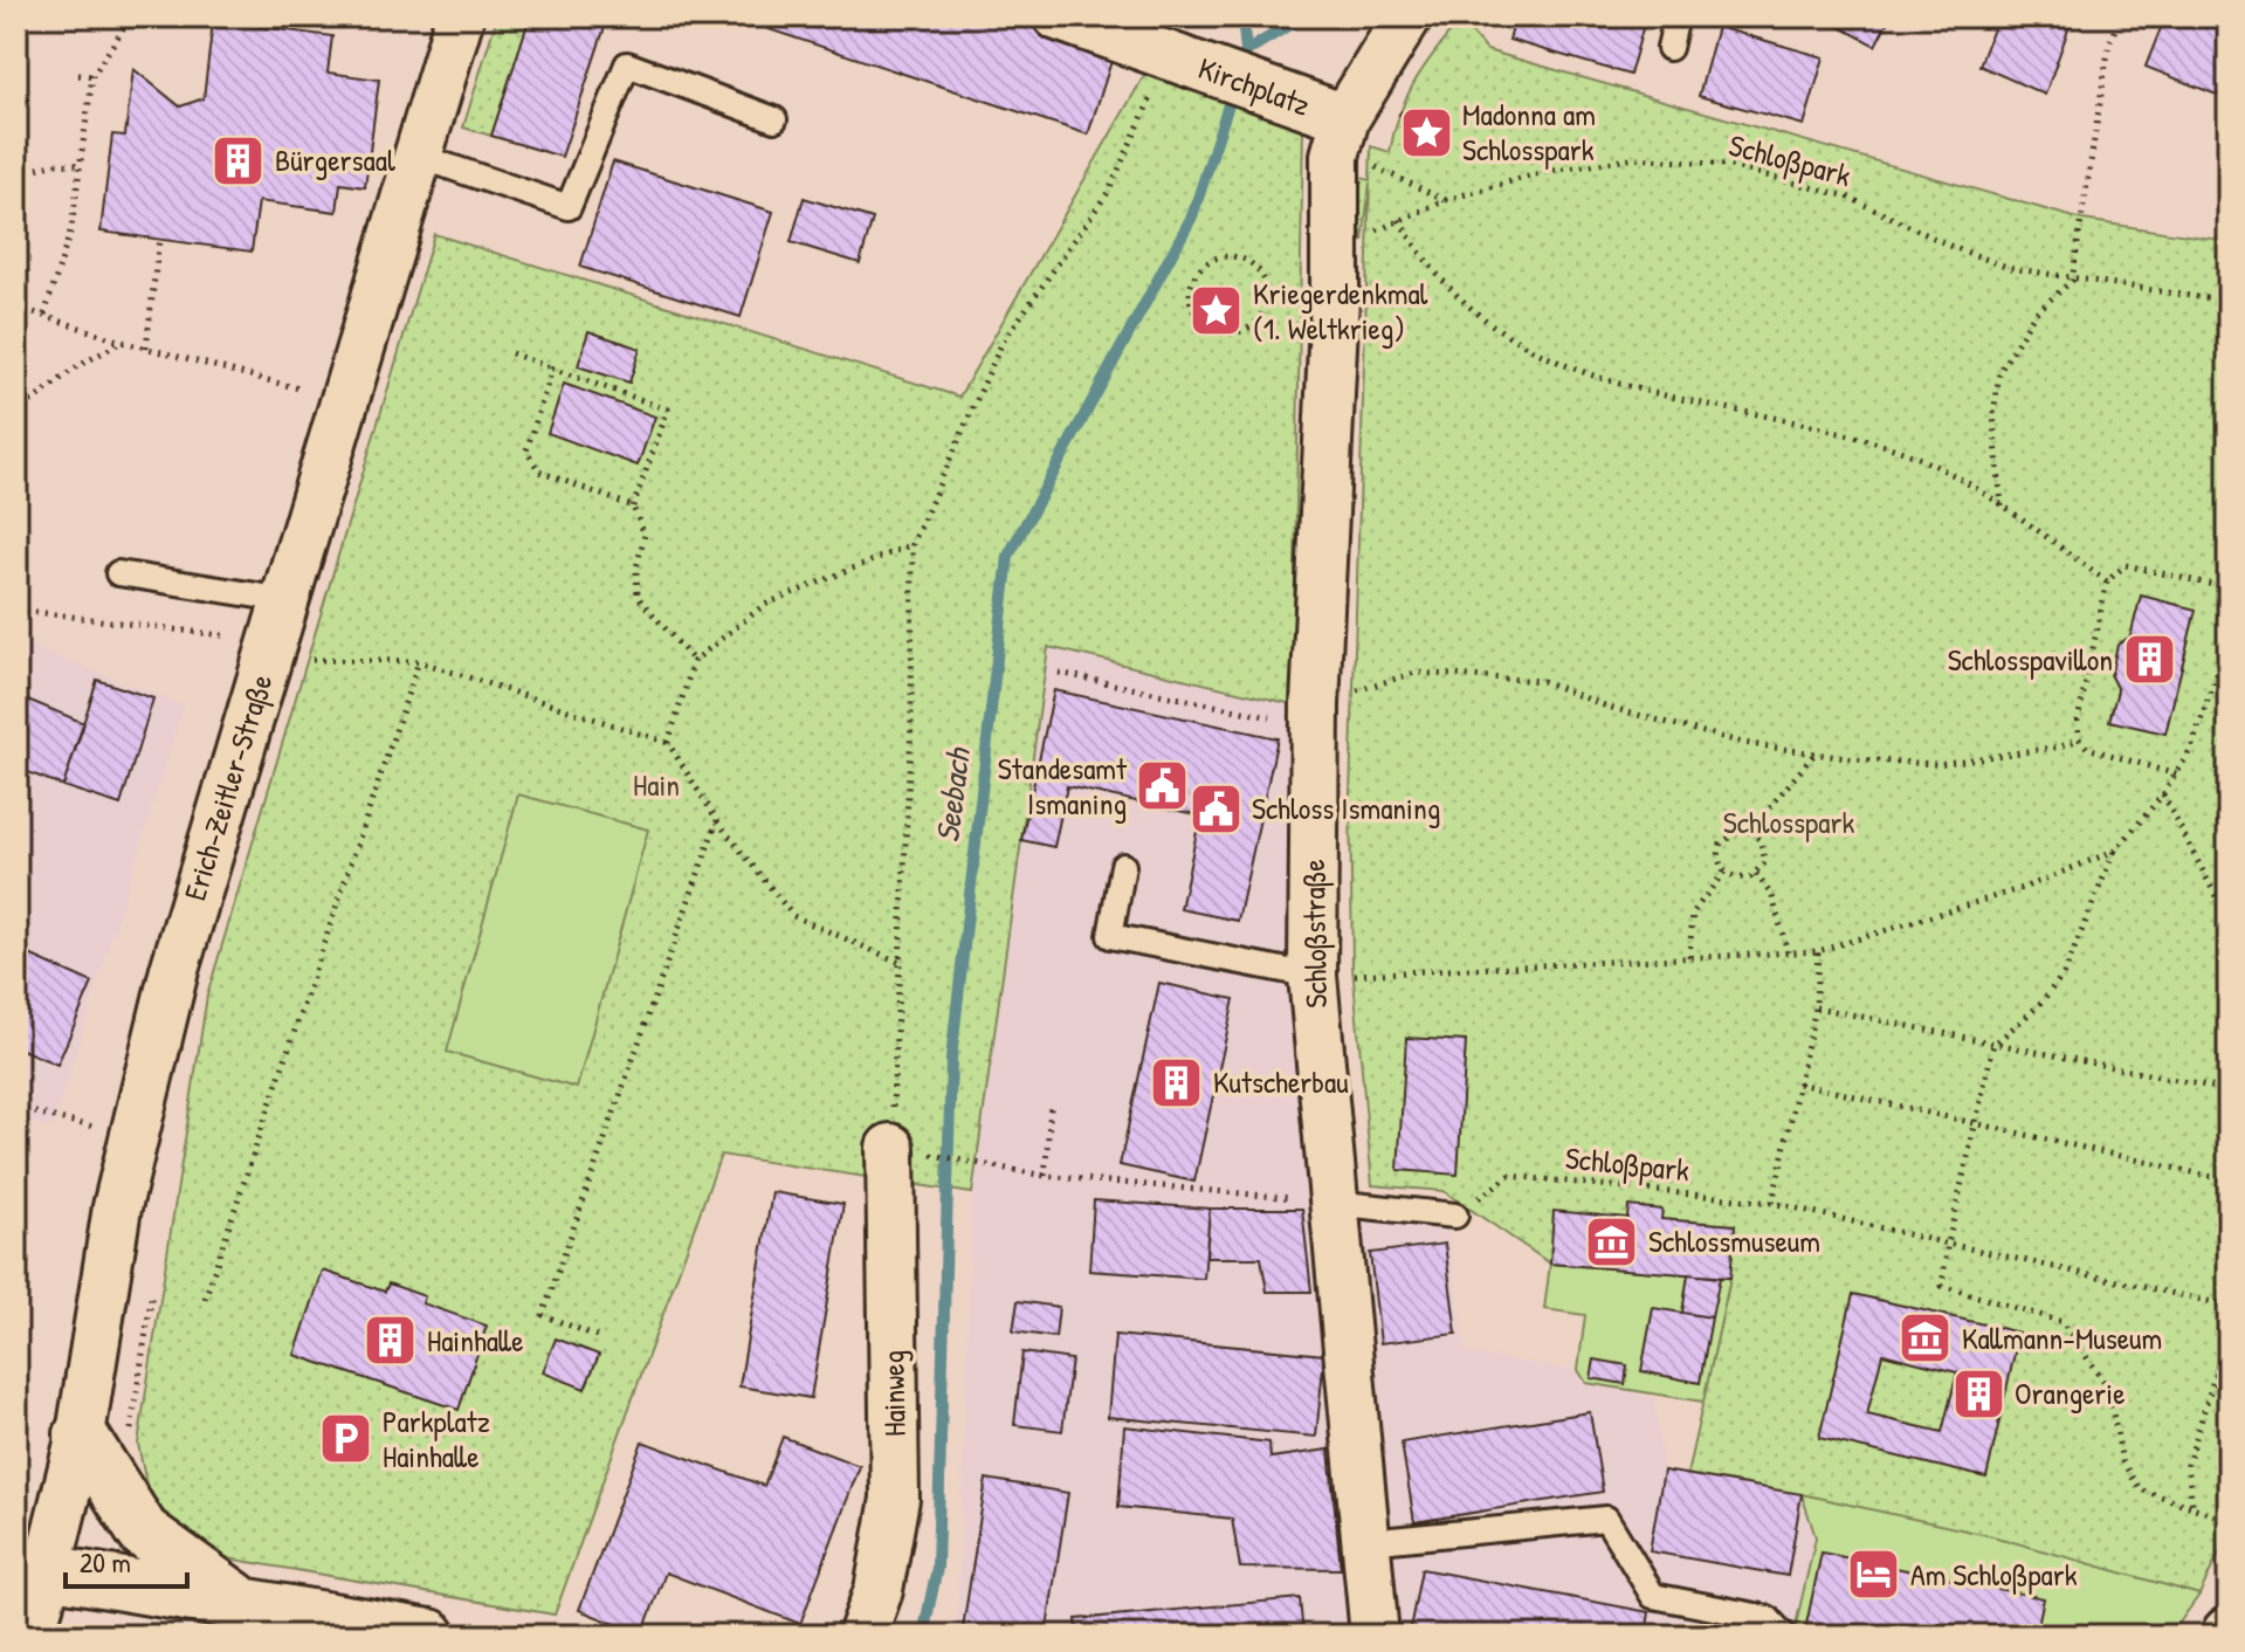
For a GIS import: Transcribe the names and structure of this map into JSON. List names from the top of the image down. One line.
{"streets":{"street":["Kirchplatz","Erich-Zeitler-Straße","Schloßstraße","Hainweg"],"path":["Schloßpark"]},"crossings":[["Kirchplatz","Schloßstraße"],["Schloßpark","Schloßstraße"]],"water":["Seebach"],"parks":["Hain","Schlosspark"],"places":{"place":["Madonna am Schlosspark","Kriegerdenkmal (1. Weltkrieg)"],"building":["Bürgersaal","Schlosspavillon","Kutscherbau","Hainhalle","Orangerie"],"public building":["Standesamt Ismaning","Schloss Ismaning"],"museum":["Schlossmuseum","Kallmann-Museum"],"parking":["Parkplatz Hainhalle"],"hotel":["Am Schloßpark"]},"scale_bar":"20 m"}
